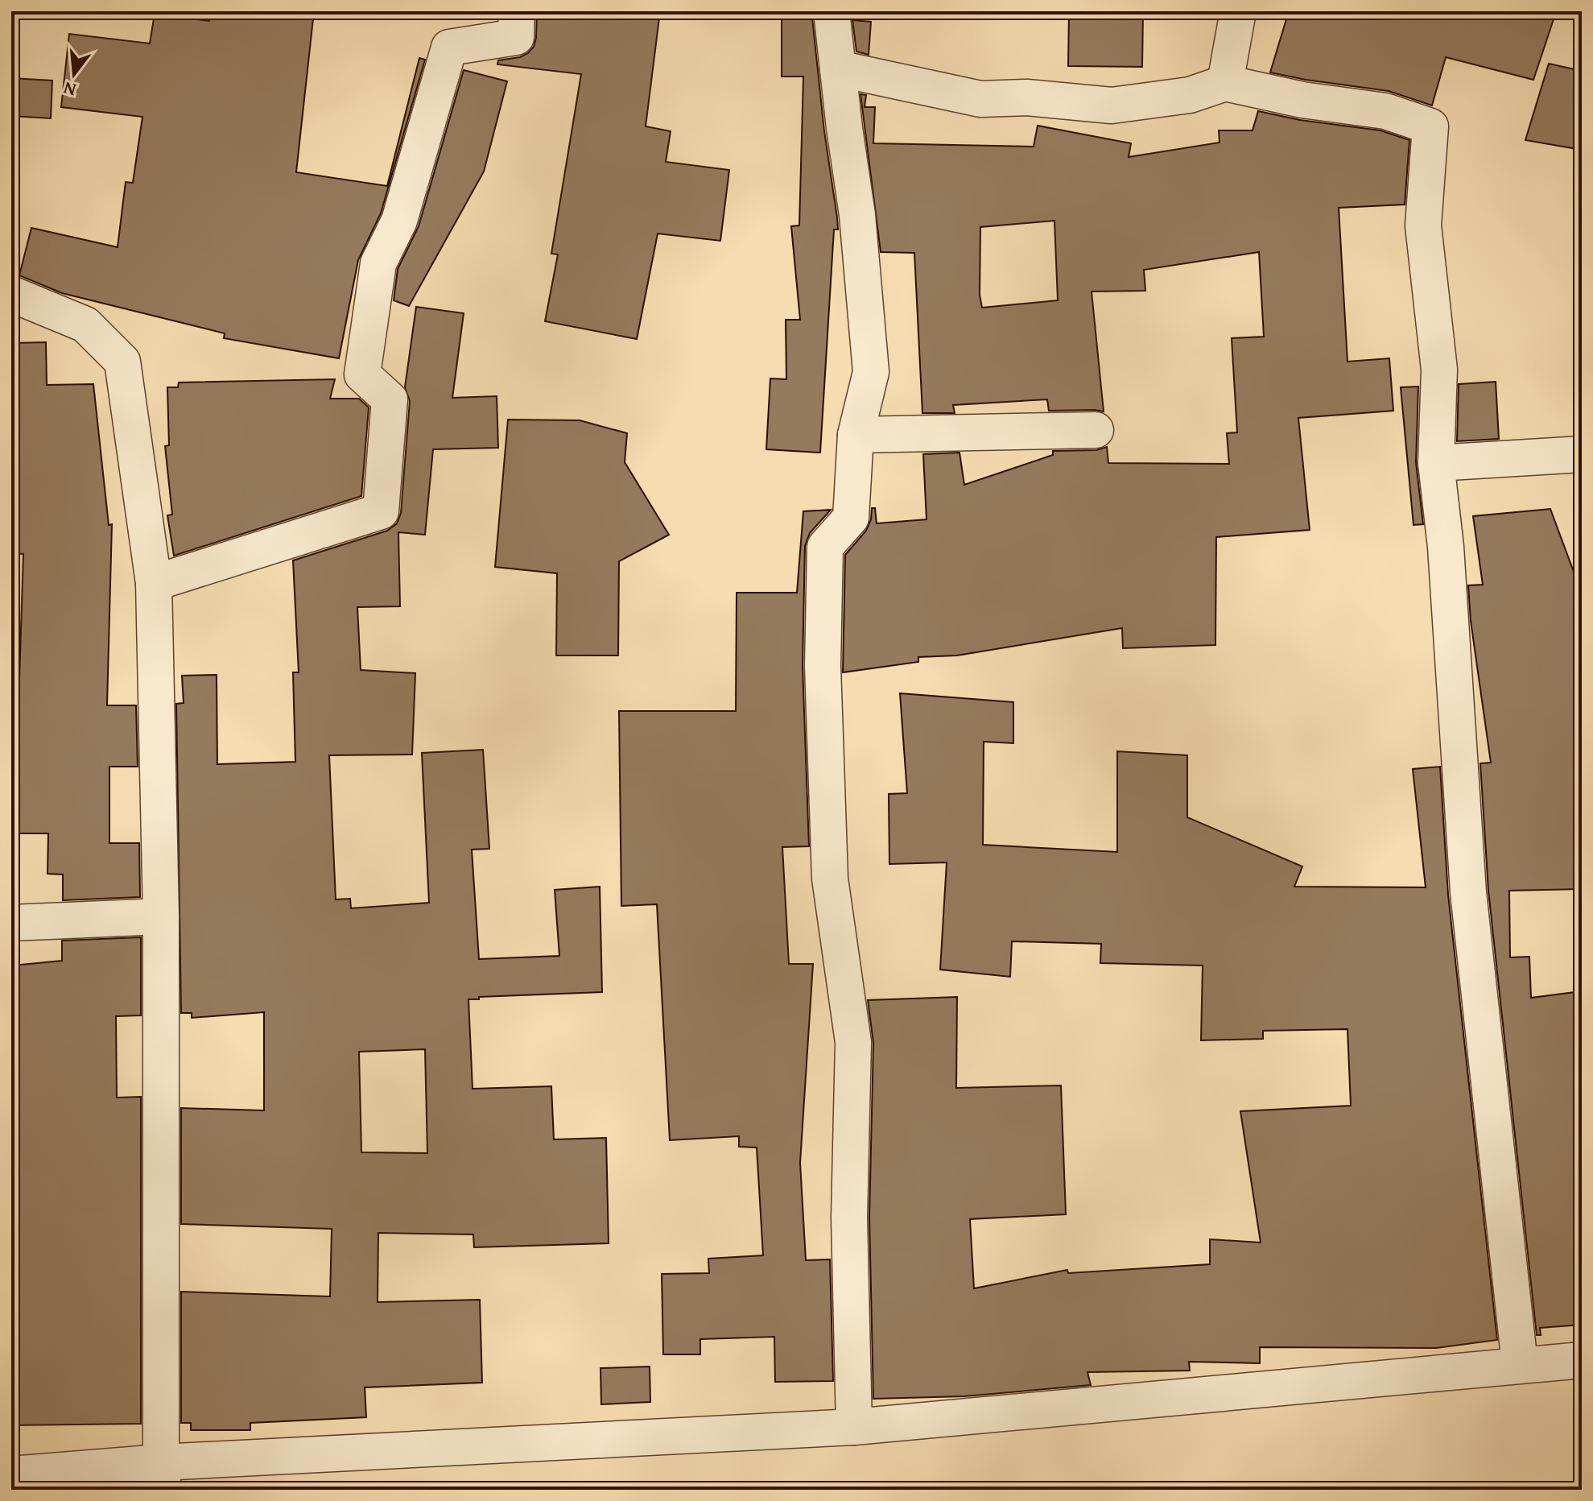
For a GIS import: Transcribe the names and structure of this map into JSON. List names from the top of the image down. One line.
{"north":"bottom"}
